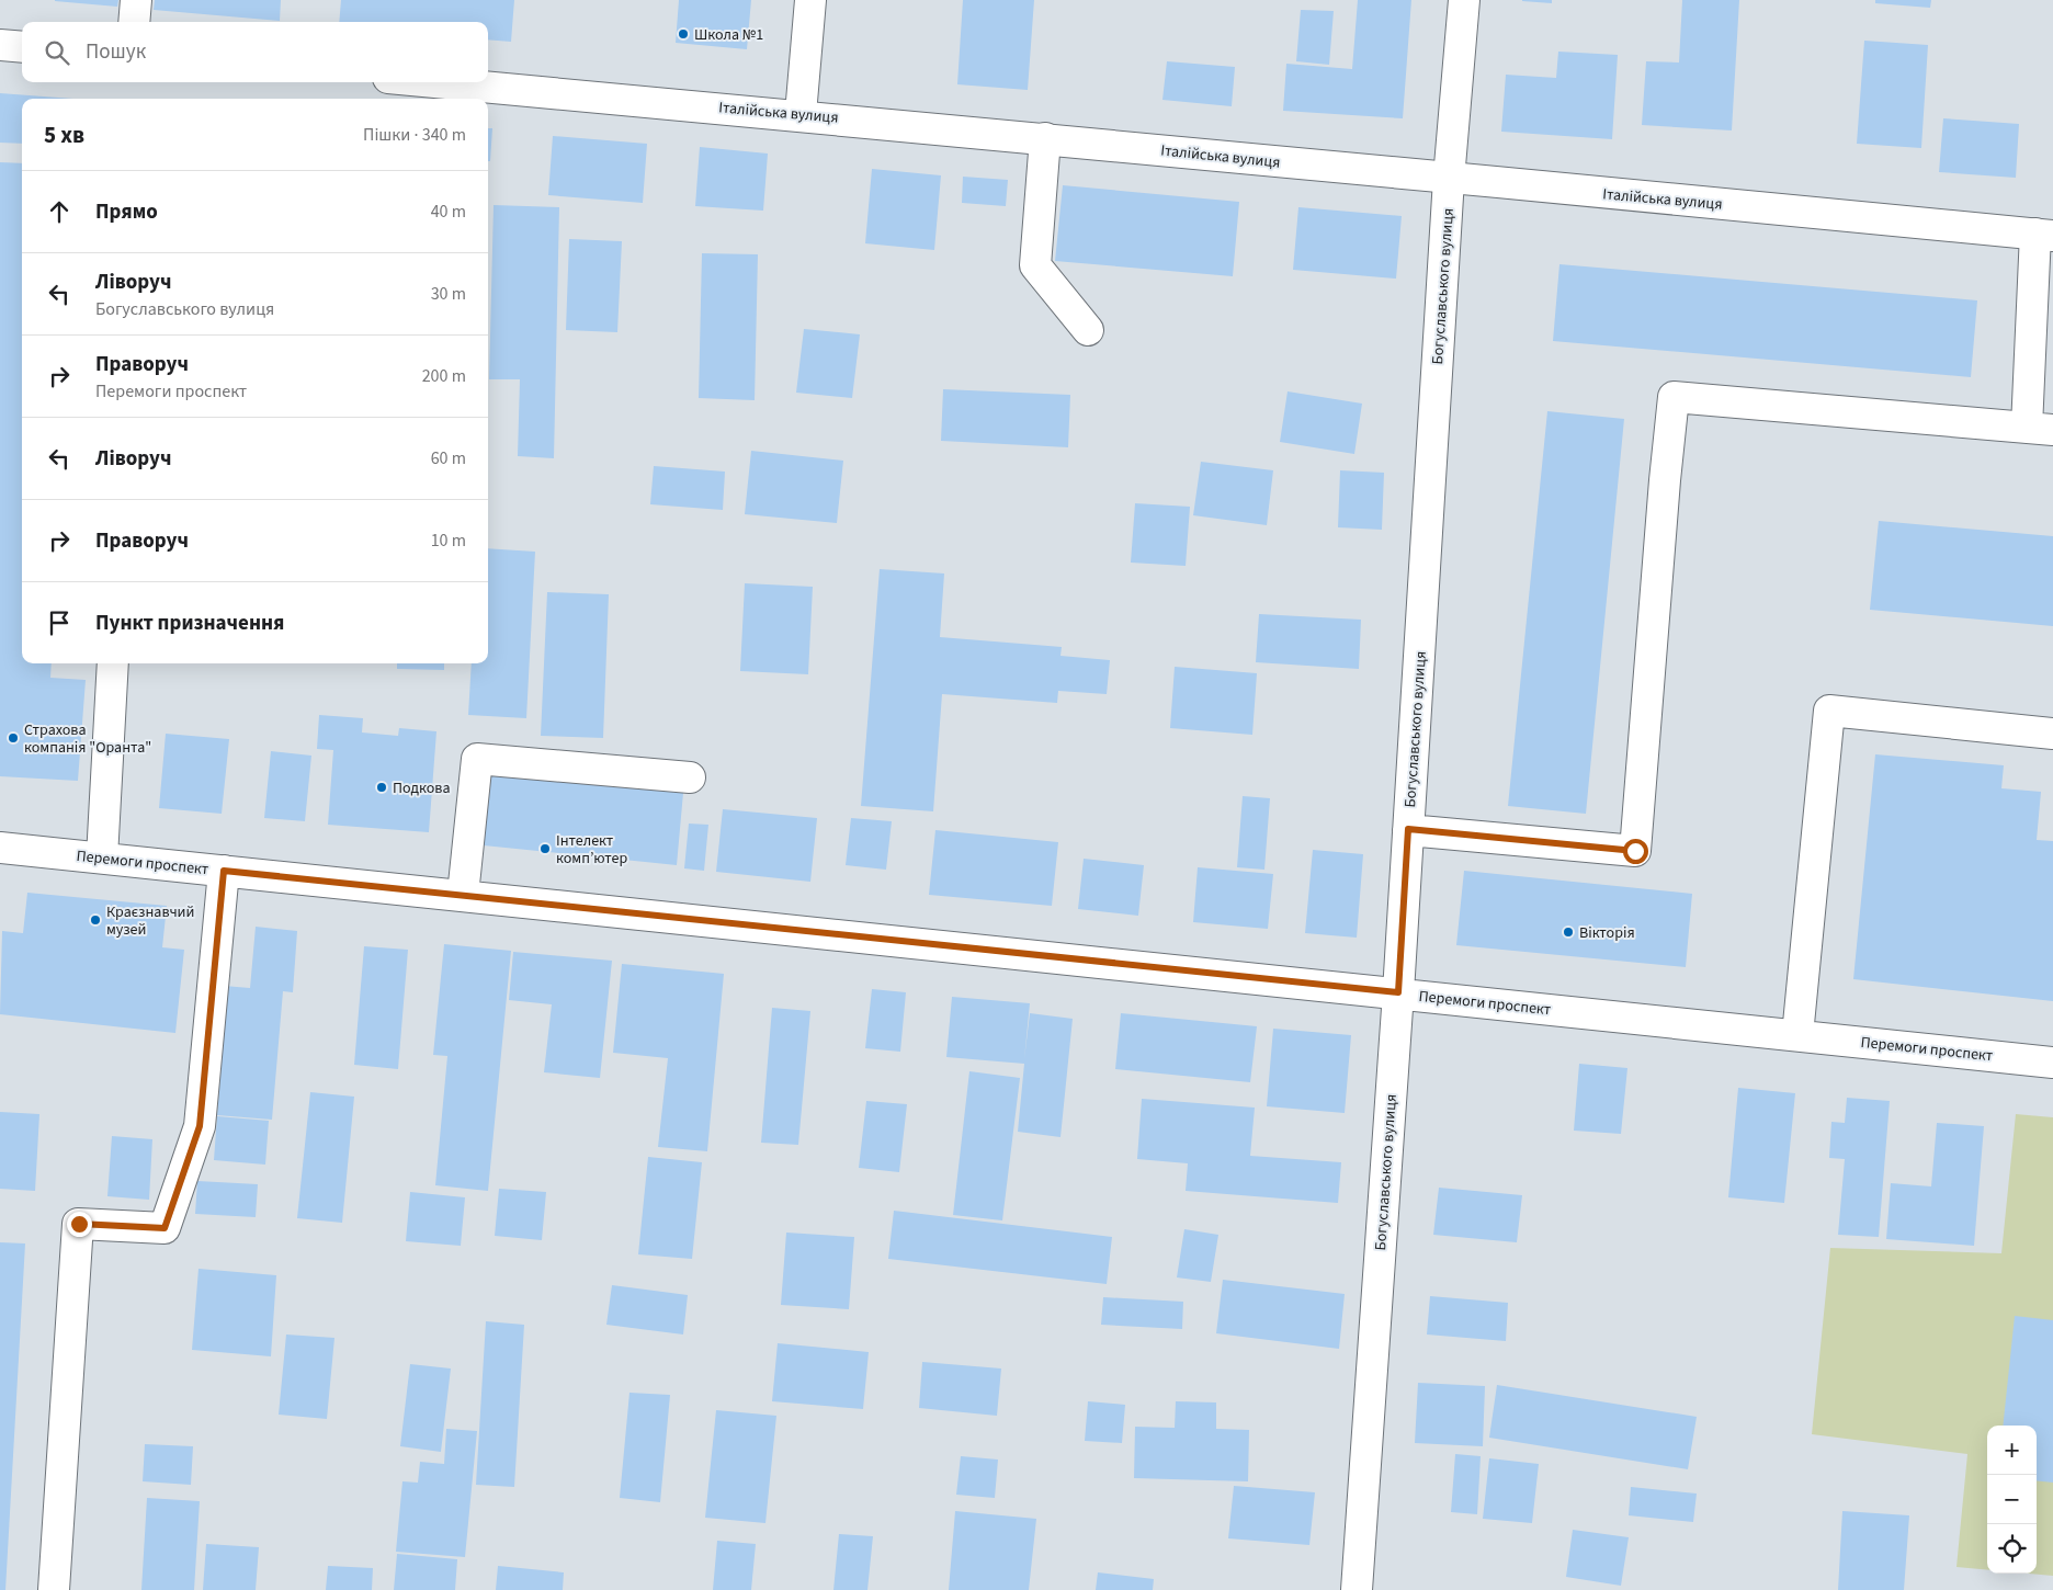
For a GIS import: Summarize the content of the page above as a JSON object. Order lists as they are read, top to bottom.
{
  "streets": {
    "street": ["Італійська вулиця", "Богуславського вулиця", "Перемоги проспект"]
  },
  "crossings": [
    ["Італійська вулиця", "Богуславського вулиця"],
    ["Богуславського вулиця", "Перемоги проспект"]
  ],
  "places": [
    "Школа №1",
    "Страхова компанія \"Оранта\"",
    "Подкова",
    "Інтелект комп’ютер",
    "Краєзнавчий музей",
    "Вікторія"
  ],
  "page": {
    "search": "Пошук",
    "heading": ["5 хв", "Пішки · 340 m"],
    "list": [
      ["Прямо", "40 m"],
      ["Ліворуч", "Богуславського вулиця", "30 m"],
      ["Праворуч", "Перемоги проспект", "200 m"],
      ["Ліворуч", "60 m"],
      ["Праворуч", "10 m"],
      "Пункт призначення"
    ],
    "map_buttons": ["+", "−"]
  }
}
